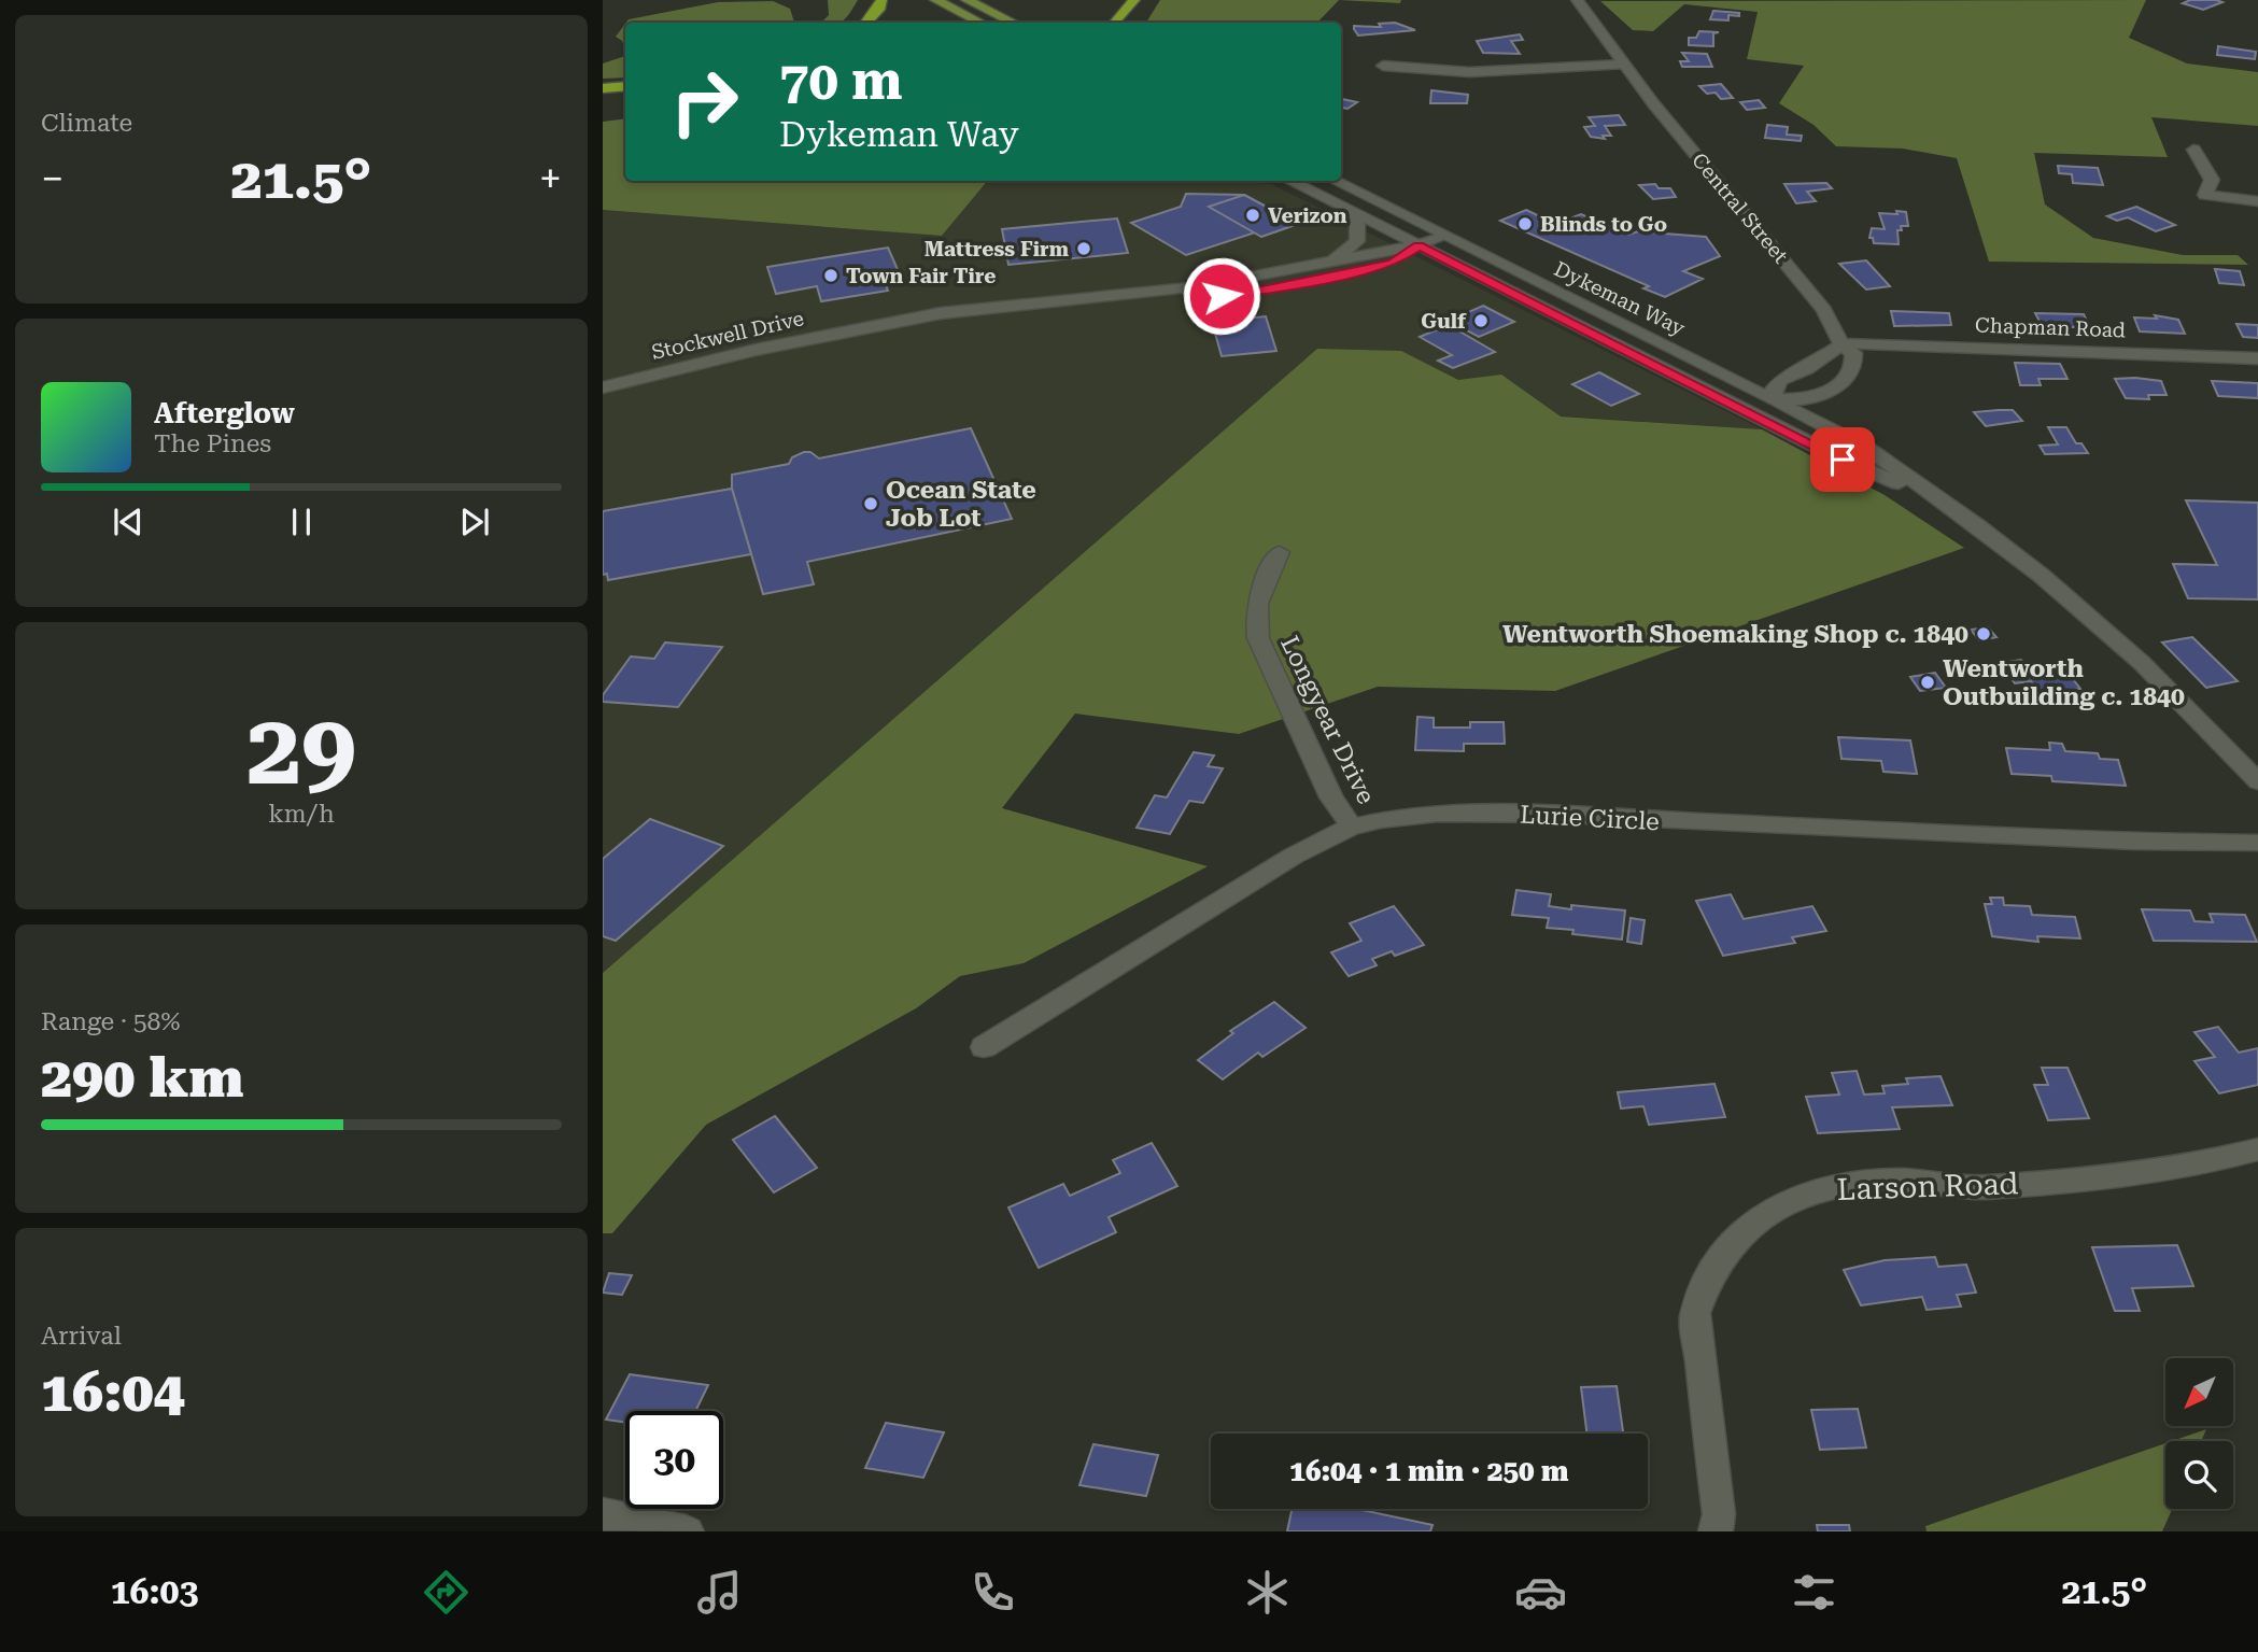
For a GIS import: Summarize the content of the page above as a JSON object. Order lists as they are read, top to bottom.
{
  "streets": {
    "street": [
      "Central Street",
      "Dykeman Way",
      "Chapman Road",
      "Stockwell Drive",
      "Longyear Drive",
      "Lurie Circle",
      "Larson Road"
    ]
  },
  "crossings": [
    ["Central Street", "Dykeman Way"],
    ["Central Street", "Chapman Road"],
    ["Dykeman Way", "Stockwell Drive"],
    ["Longyear Drive", "Lurie Circle"]
  ],
  "places": [
    "Verizon",
    "Blinds to Go",
    "Mattress Firm",
    "Town Fair Tire",
    "Gulf",
    "Ocean State Job Lot",
    "Wentworth Shoemaking Shop c. 1840",
    "Wentworth Outbuilding c. 1840"
  ],
  "north": "bottom left",
  "page": {
    "tile": [
      "Climate",
      ["29", "km/h"],
      ["Range · 58%", "290 km"],
      ["Arrival", "16:04"]
    ],
    "turn": ["70 m", "Dykeman Way"],
    "heat": ["−", "21.5°", "+"],
    "song": ["Afterglow", "The Pines"],
    "limit": "30",
    "trip": "16:04 · 1 min · 250 m",
    "tabs": ["16:03", "21.5°"]
  }
}
